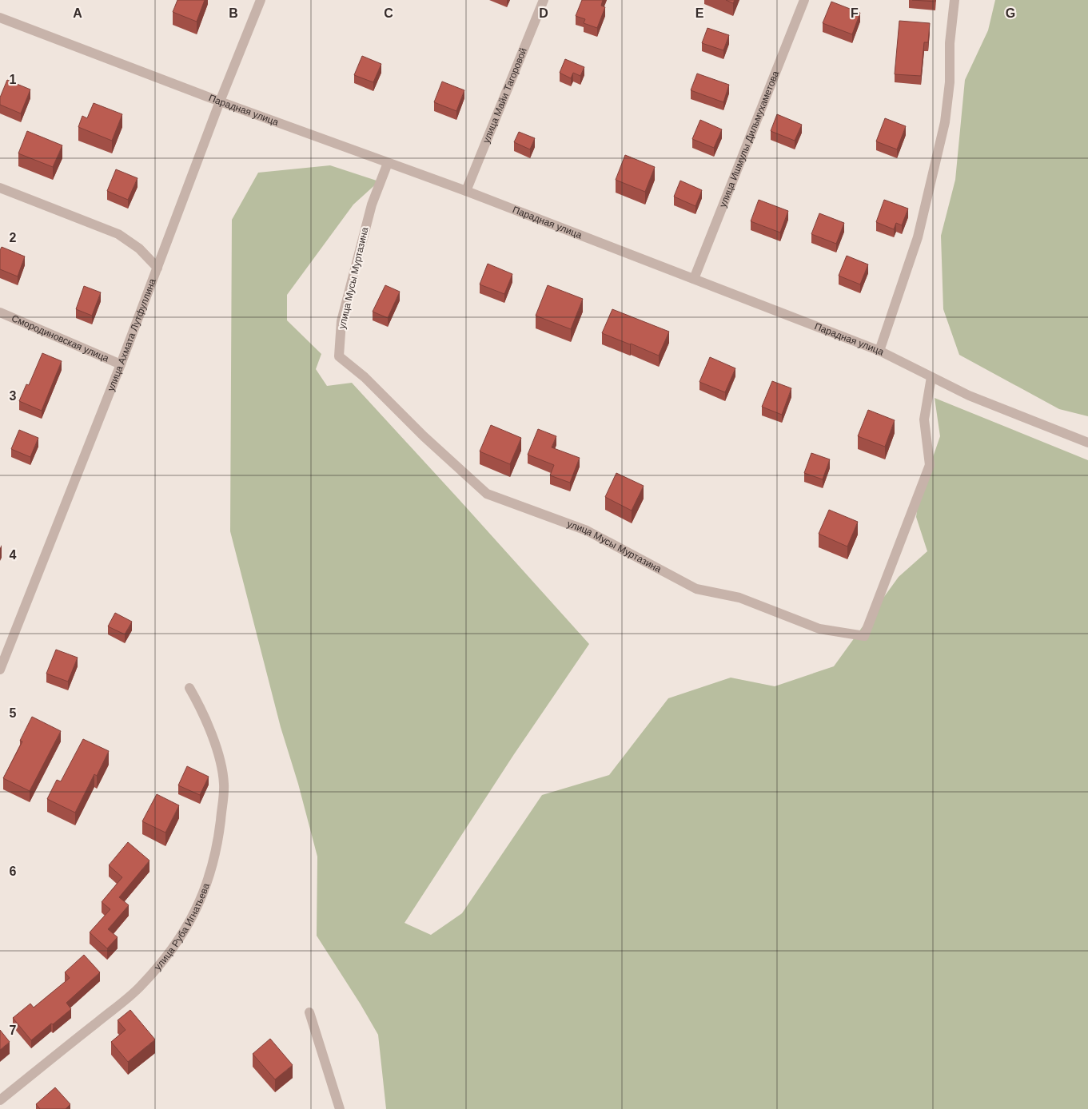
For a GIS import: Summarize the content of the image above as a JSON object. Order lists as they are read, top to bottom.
{
  "streets": {
    "street": [
      "улица Майи Тагоровой",
      "Парадная улица",
      "улица Ишмулы Дильмухаметова",
      "улица Мусы Муртазина",
      "улица Ахмата Лутфуллина",
      "Смородиновская улица",
      "улица Руба Игнатьева"
    ]
  },
  "crossings": [
    ["улица Майи Тагоровой", "Парадная улица"],
    ["Парадная улица", "улица Ишмулы Дильмухаметова"],
    ["Парадная улица", "улица Мусы Муртазина"],
    ["Парадная улица", "улица Ахмата Лутфуллина"],
    ["улица Ахмата Лутфуллина", "Смородиновская улица"]
  ],
  "grid": {
    "columns": [
      "A",
      "B",
      "C",
      "D",
      "E",
      "F",
      "G"
    ],
    "rows": [
      "1",
      "2",
      "3",
      "4",
      "5",
      "6",
      "7"
    ]
  }
}
